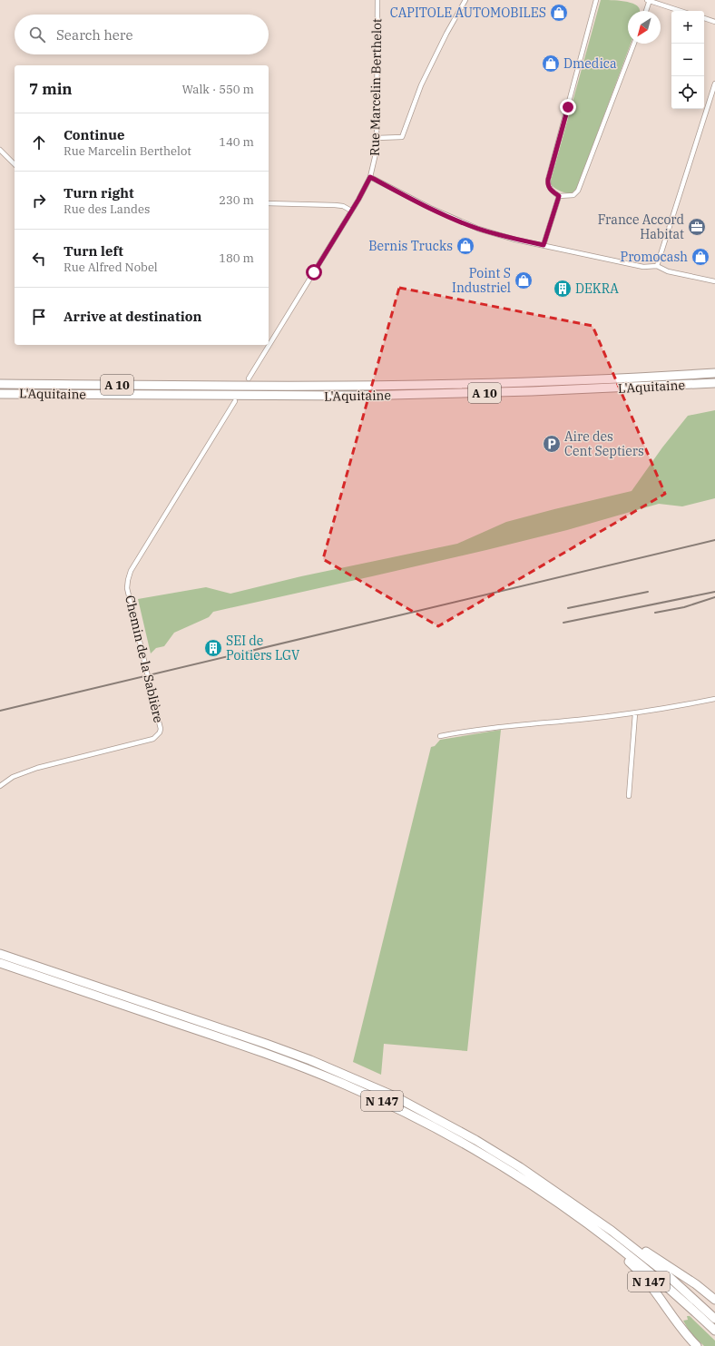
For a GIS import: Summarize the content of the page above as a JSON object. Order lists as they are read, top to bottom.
{
  "streets": {
    "highway": ["A 10", "L'Aquitaine", "N 147"],
    "street": ["Rue Marcelin Berthelot", "Chemin de la Sablière"]
  },
  "places": {
    "shop": [
      "CAPITOLE AUTOMOBILES",
      "Dmedica",
      "Bernis Trucks",
      "Promocash",
      "Point S Industriel"
    ],
    "office": ["France Accord Habitat"],
    "building": ["DEKRA", "SEI de Poitiers LGV"],
    "parking": ["Aire des Cent Septiers"]
  },
  "north": "bottom left",
  "page": {
    "map_buttons": ["+", "−"],
    "search": "Search here",
    "heading": ["7 min", "Walk · 550 m"],
    "list": [
      ["Continue", "Rue Marcelin Berthelot", "140 m"],
      ["Turn right", "Rue des Landes", "230 m"],
      ["Turn left", "Rue Alfred Nobel", "180 m"],
      "Arrive at destination"
    ]
  }
}
